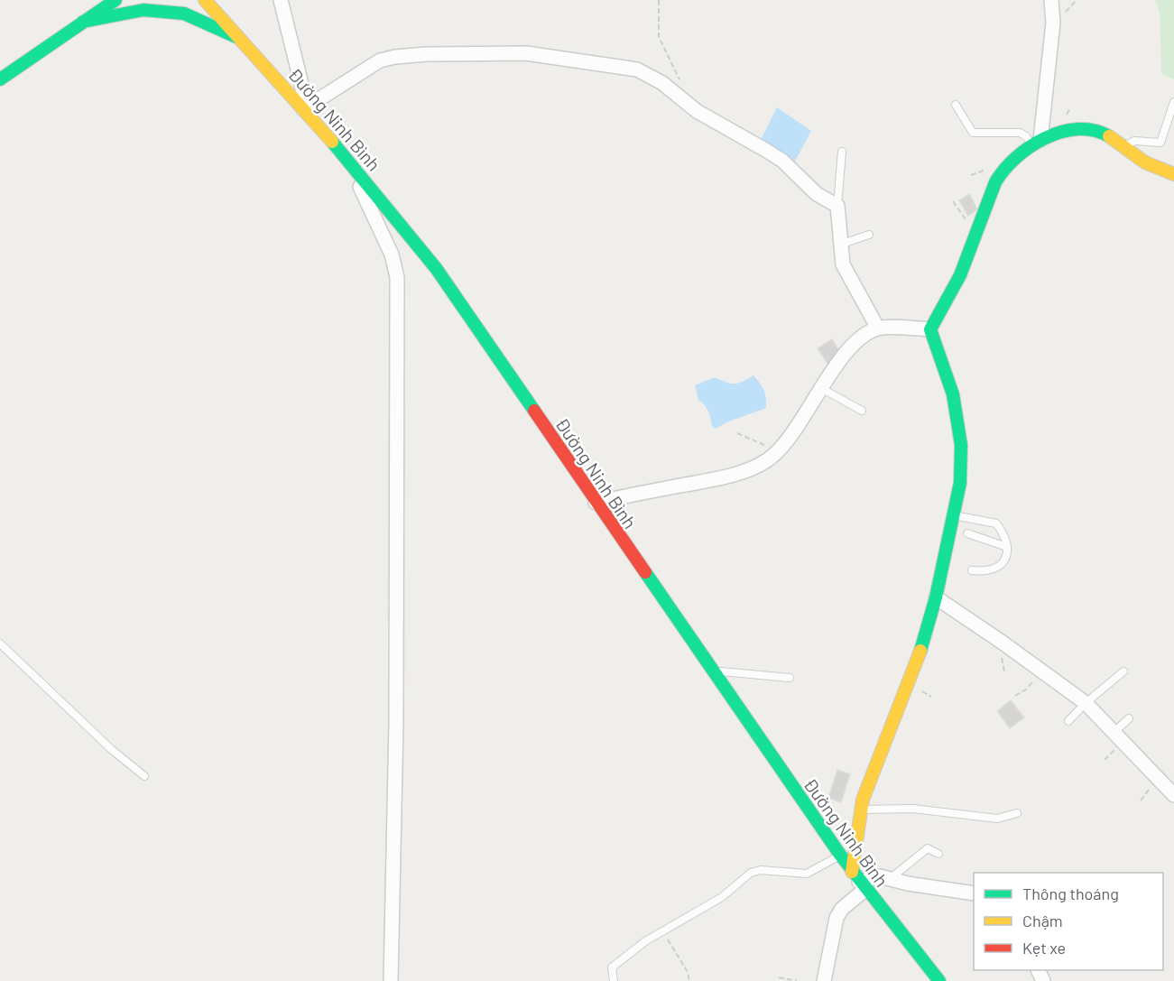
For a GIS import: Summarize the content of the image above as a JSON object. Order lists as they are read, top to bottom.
{
  "streets": {
    "main road": ["Đường Ninh Bình"]
  },
  "legend": ["Thông thoáng", "Chậm", "Kẹt xe"]
}
